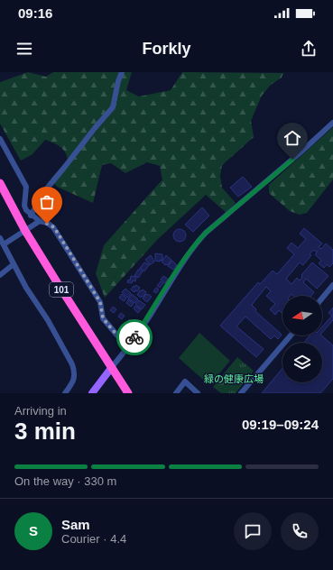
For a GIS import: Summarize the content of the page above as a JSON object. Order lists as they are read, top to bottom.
{
  "streets": {
    "highway": ["101"]
  },
  "parks": ["緑の健康広場"],
  "north": "left",
  "page": {
    "status": "09:16",
    "header": "Forkly",
    "heading": ["3 min", "Arriving in", "09:19–09:24"],
    "panel": ["Sam", "Courier · 4.4"],
    "bar": "On the way · 330 m",
    "round": "S"
  }
}
